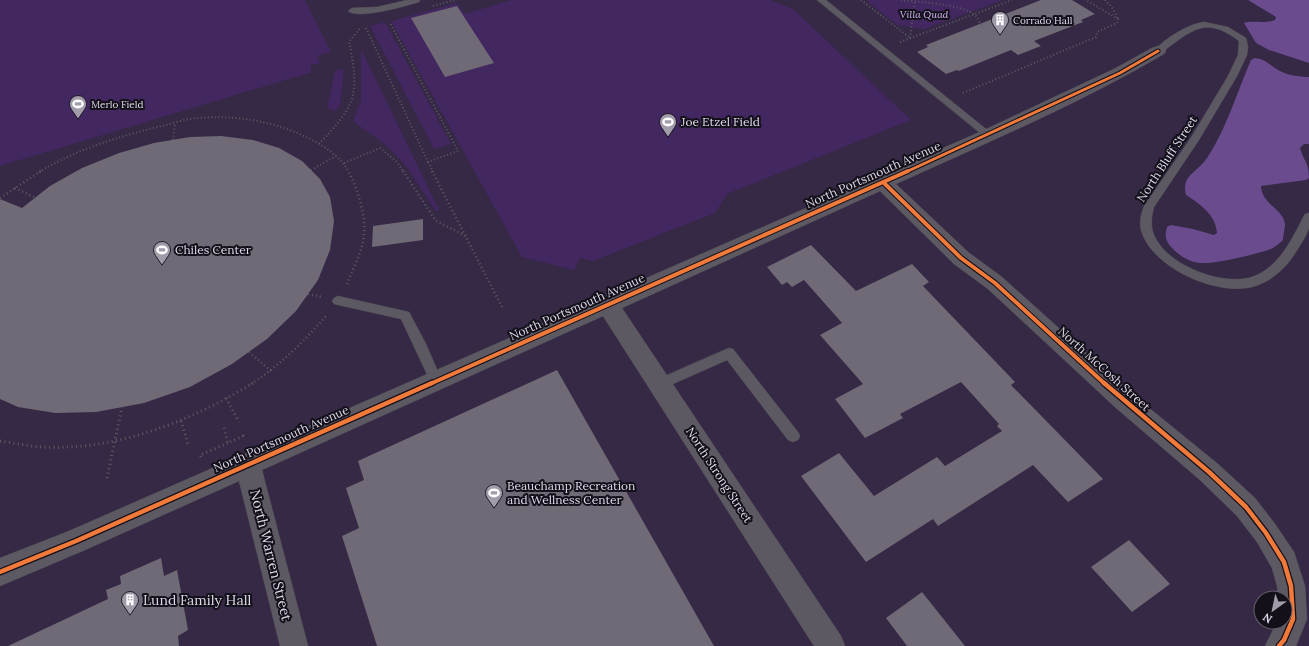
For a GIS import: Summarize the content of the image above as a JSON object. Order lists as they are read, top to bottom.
{
  "streets": {
    "street": [
      "North Portsmouth Avenue",
      "North McCosh Street",
      "North Strong Street",
      "North Warren Street"
    ],
    "lane": ["North Bluff Street"]
  },
  "crossings": [
    ["North Bluff Street", "North Portsmouth Avenue"],
    ["North Portsmouth Avenue", "North McCosh Street"],
    ["North Portsmouth Avenue", "North Strong Street"],
    ["North Portsmouth Avenue", "North Warren Street"]
  ],
  "parks": ["Villa Quad"],
  "places": {
    "building": ["Corrado Hall", "Lund Family Hall"],
    "sports": [
      "Merlo Field",
      "Joe Etzel Field",
      "Chiles Center",
      "Beauchamp Recreation and Wellness Center"
    ]
  },
  "north": "bottom left"
}
